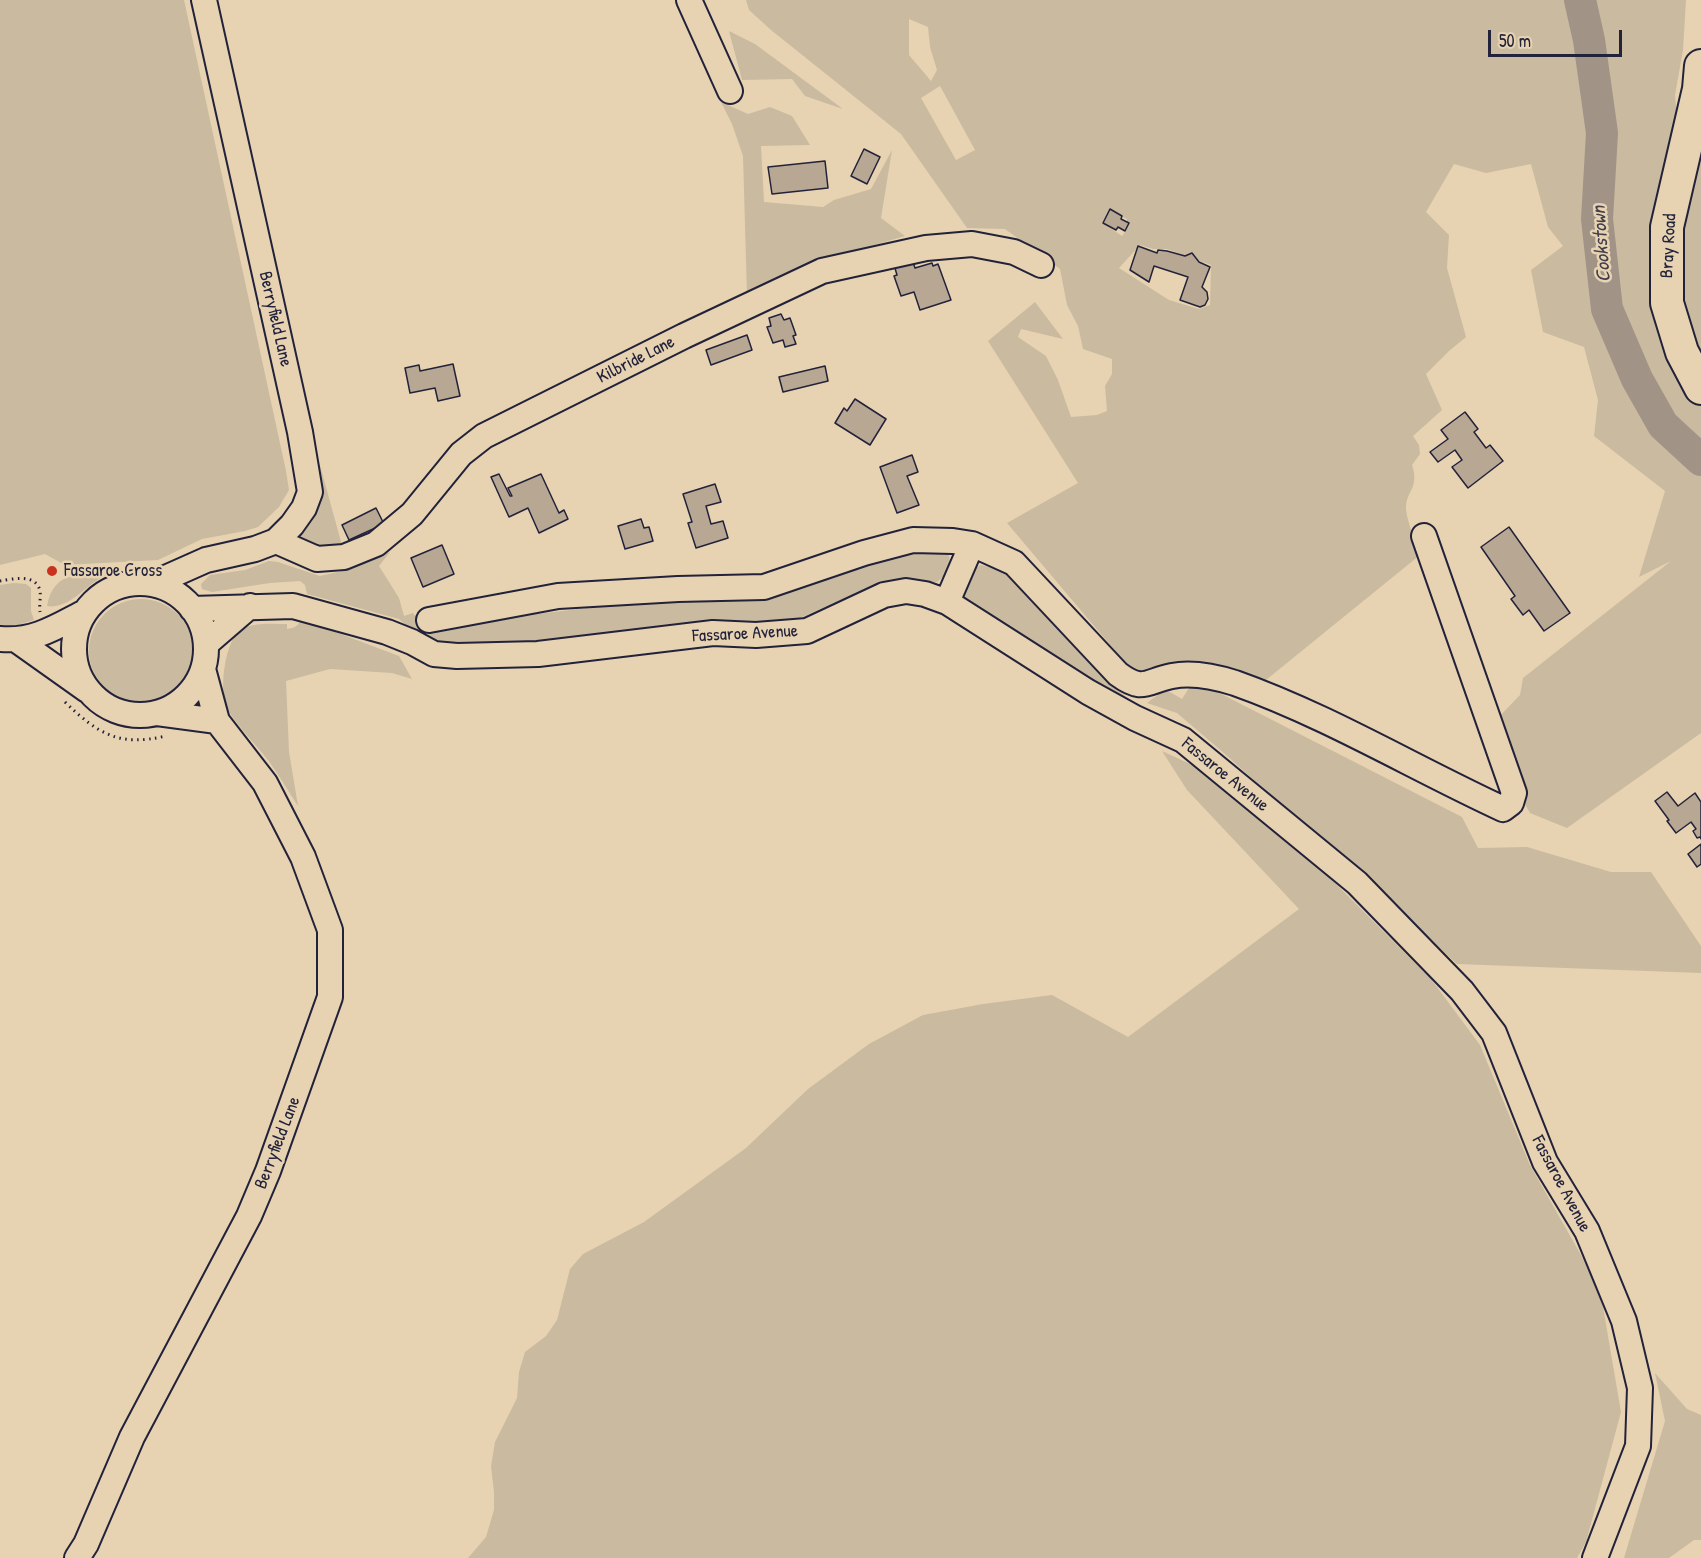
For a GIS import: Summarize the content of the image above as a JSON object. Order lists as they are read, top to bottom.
{
  "streets": {
    "main road": ["Bray Road"],
    "street": ["Berryfield Lane", "Kilbride Lane", "Fassaroe Avenue"]
  },
  "crossings": [
    ["Berryfield Lane", "Kilbride Lane"],
    ["Berryfield Lane", "Fassaroe Avenue"]
  ],
  "water": ["Cookstown"],
  "places": ["Fassaroe Cross"],
  "scale_bar": "50 m"
}
